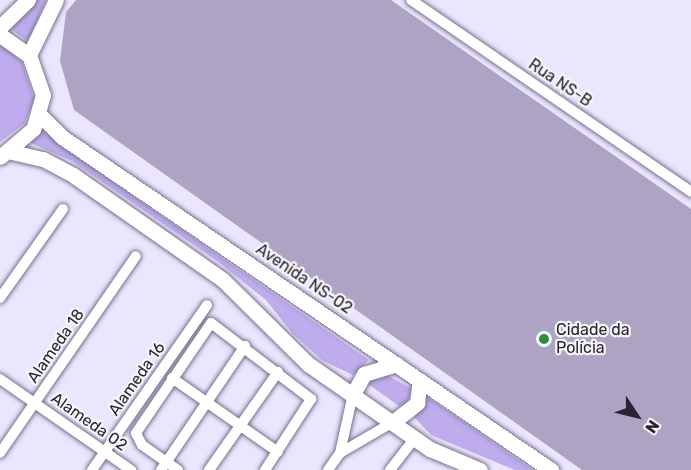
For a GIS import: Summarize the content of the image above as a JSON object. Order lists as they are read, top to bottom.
{
  "streets": {
    "street": [
      "Rua NS-B",
      "Avenida NS-02",
      "Alameda 18",
      "Alameda 16",
      "Alameda 02"
    ]
  },
  "crossings": [
    ["Alameda 18", "Alameda 02"],
    ["Alameda 16", "Alameda 02"]
  ],
  "places": ["Cidade da Polícia"],
  "north": "bottom right"
}
